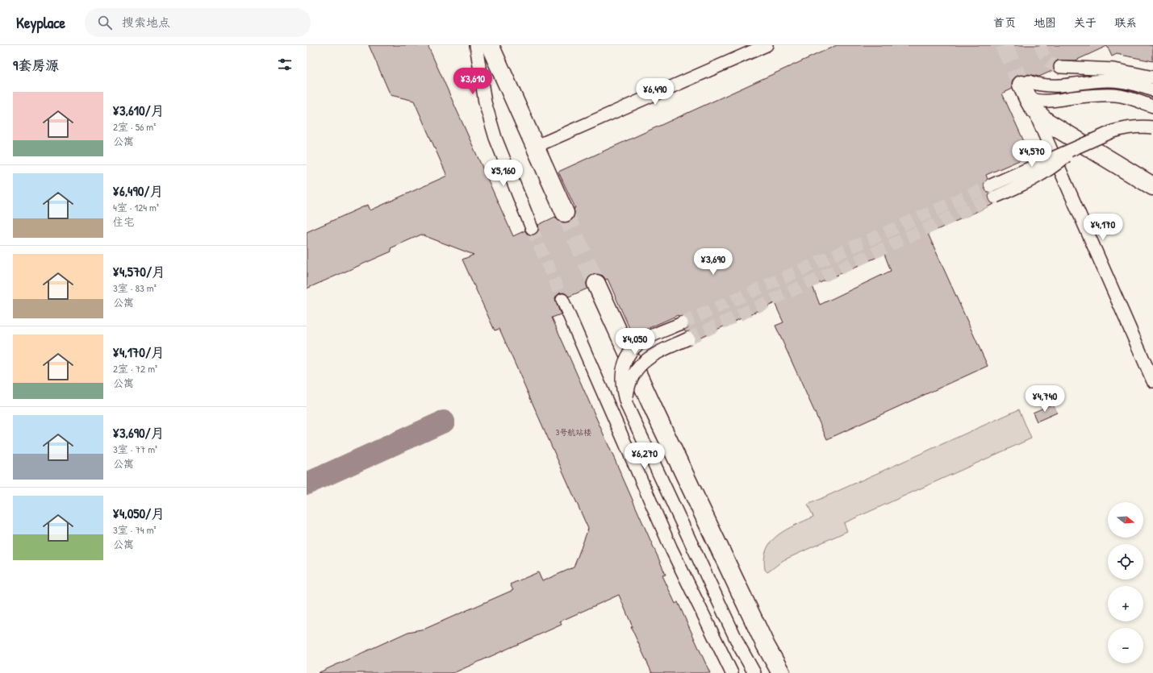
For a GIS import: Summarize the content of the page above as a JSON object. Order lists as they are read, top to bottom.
{
  "house_numbers": ["3号航站楼"],
  "north": "right",
  "page": {
    "header": "Keyplace",
    "search": "搜索地点",
    "nav": [
      "首页",
      "地图",
      "关于",
      "联系"
    ],
    "heading": "9套房源",
    "price": [
      "¥3,610",
      "¥6,490",
      "¥4,570",
      "¥5,160",
      "¥4,170",
      "¥3,690",
      "¥4,050",
      "¥4,740",
      "¥6,270"
    ],
    "list": [
      {
        "name": "¥3,610/月",
        "note": "2室 · 56 m² · 公寓"
      },
      {
        "name": "¥6,490/月",
        "note": "4室 · 124 m² · 住宅"
      },
      {
        "name": "¥4,570/月",
        "note": "3室 · 83 m² · 公寓"
      },
      {
        "name": "¥4,170/月",
        "note": "2室 · 72 m² · 公寓"
      },
      {
        "name": "¥3,690/月",
        "note": "3室 · 77 m² · 公寓"
      },
      {
        "name": "¥4,050/月",
        "note": "3室 · 74 m² · 公寓"
      }
    ],
    "map_buttons": ["+", "−"]
  }
}
